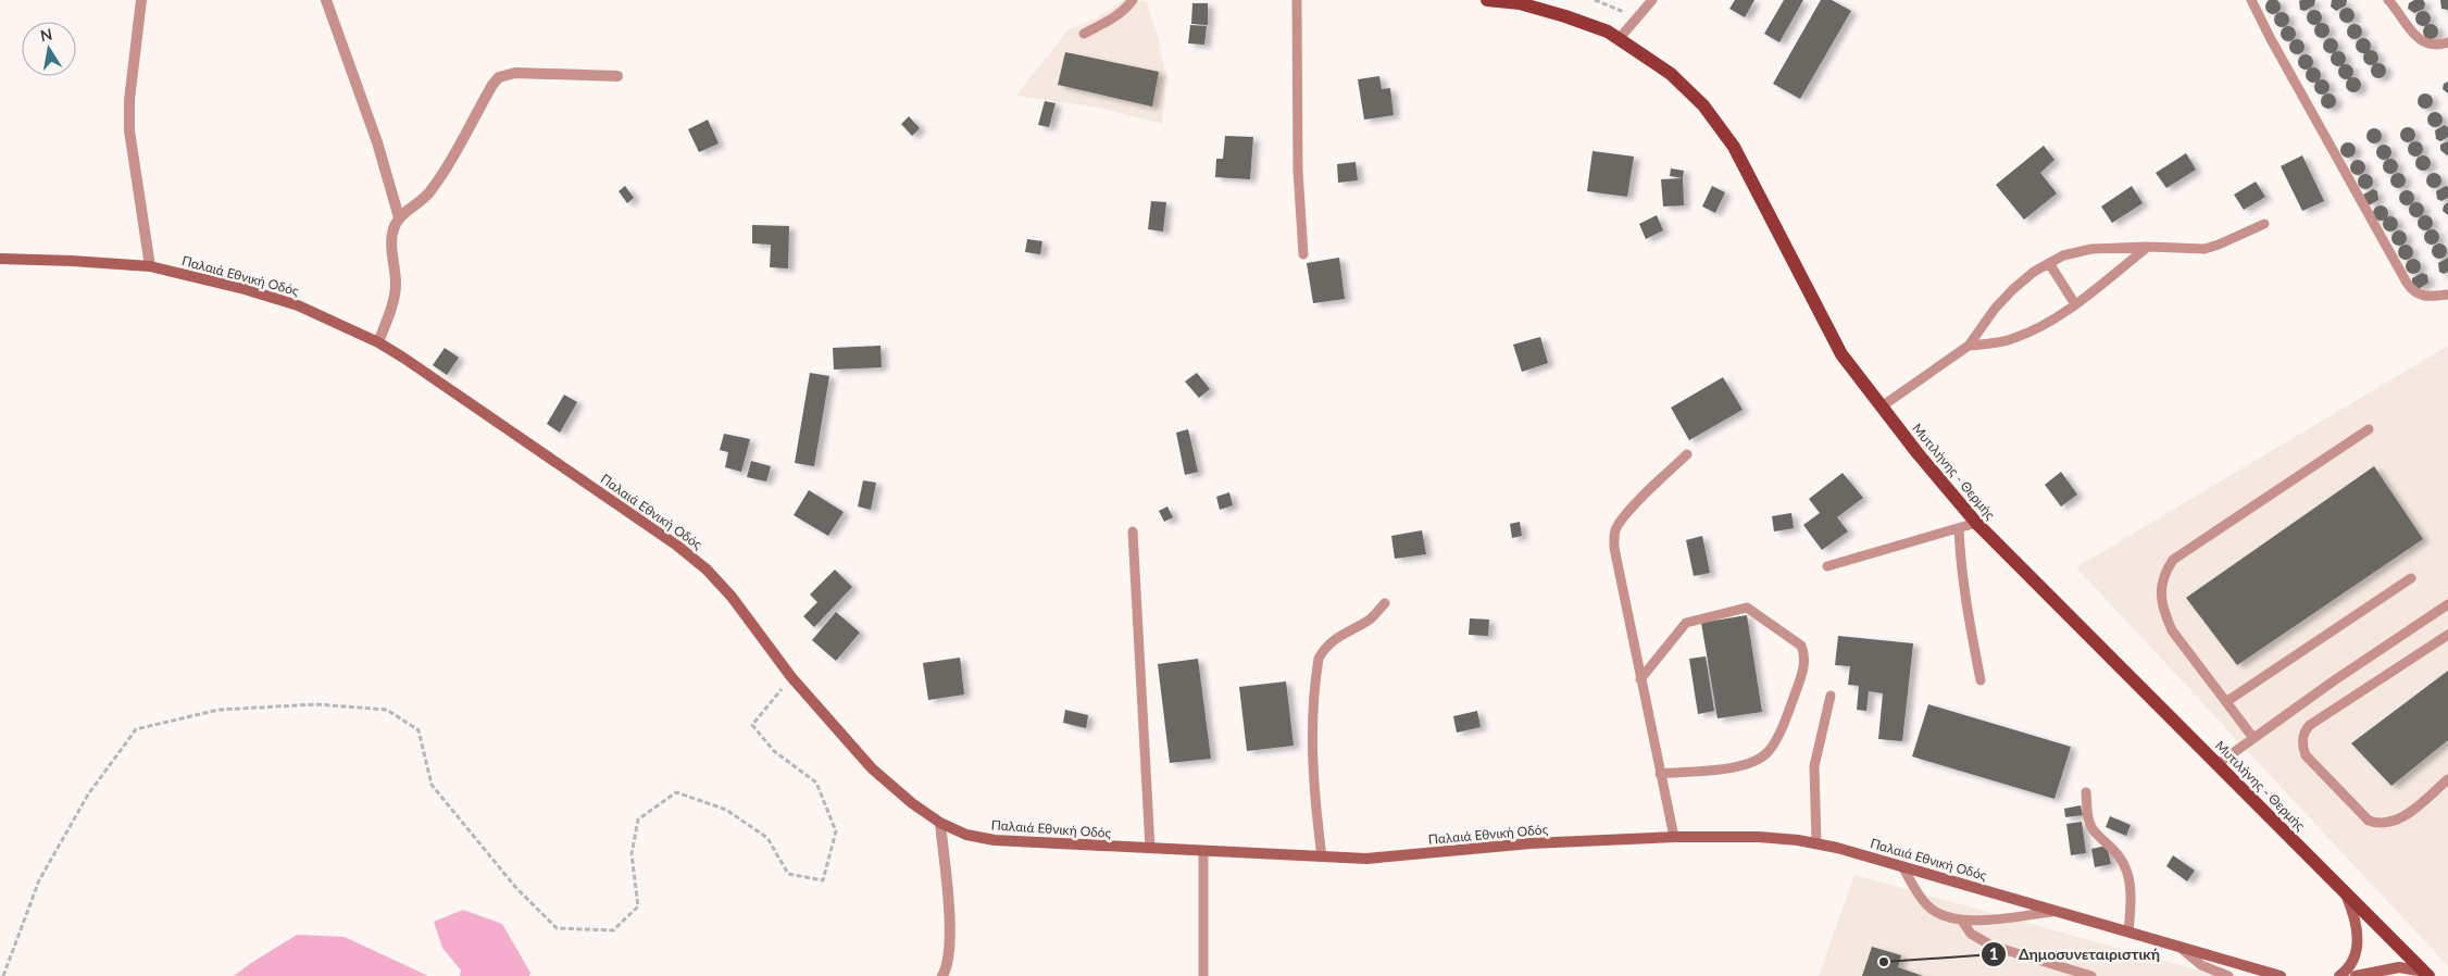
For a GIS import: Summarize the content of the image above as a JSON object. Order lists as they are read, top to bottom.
{
  "streets": {
    "main road": ["Παλαιά Εθνική Οδός", "Μυτιλήνης - Θερμής"]
  },
  "places": ["Δημοσυνεταιριστική"],
  "north": "top"
}
